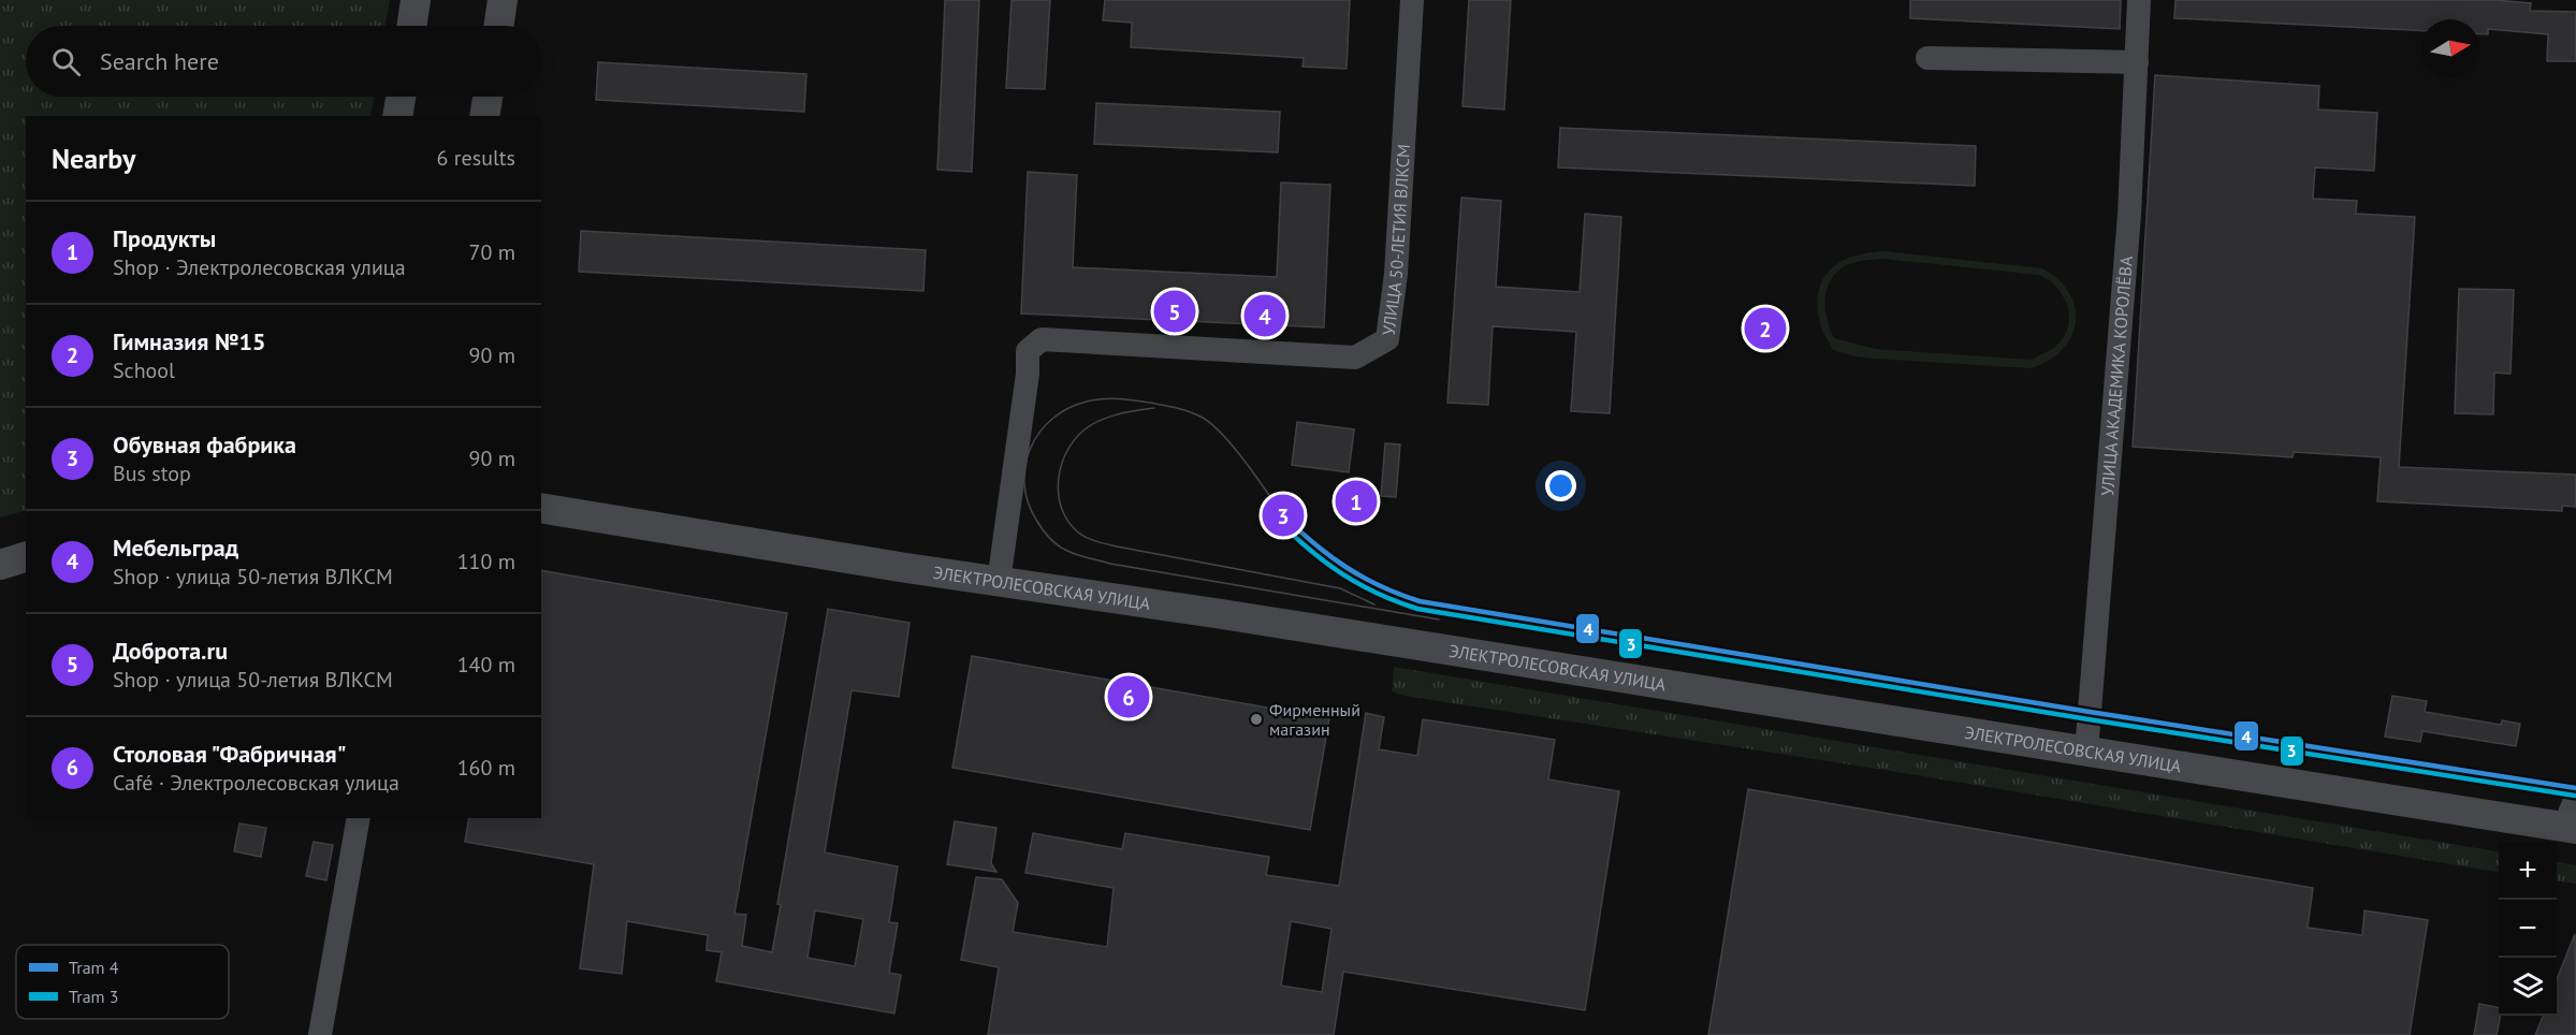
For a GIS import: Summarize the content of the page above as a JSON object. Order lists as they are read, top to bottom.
{
  "streets": {
    "main road": ["ЭЛЕКТРОЛЕСОВСКАЯ УЛИЦА"],
    "street": ["УЛИЦА 50-ЛЕТИЯ ВЛКСМ", "УЛИЦА АКАДЕМИКА КОРОЛЁВА"]
  },
  "crossings": [
    ["УЛИЦА 50-ЛЕТИЯ ВЛКСМ", "ЭЛЕКТРОЛЕСОВСКАЯ УЛИЦА"],
    ["УЛИЦА АКАДЕМИКА КОРОЛЁВА", "ЭЛЕКТРОЛЕСОВСКАЯ УЛИЦА"]
  ],
  "places": ["Фирменный магазин"],
  "lines": ["tram line 4", "tram line 3"],
  "legend": ["Tram 4", "Tram 3"],
  "north": "right",
  "page": {
    "search": "Search here",
    "heading": ["Nearby", "6 results"],
    "list": [
      {
        "mark": "1",
        "name": "Продукты",
        "note": "Shop · Электролесовская улица",
        "value": "70 m"
      },
      {
        "mark": "2",
        "name": "Гимназия №15",
        "note": "School",
        "value": "90 m"
      },
      {
        "mark": "3",
        "name": "Обувная фабрика",
        "note": "Bus stop",
        "value": "90 m"
      },
      {
        "mark": "4",
        "name": "Мебельград",
        "note": "Shop · улица 50-летия ВЛКСМ",
        "value": "110 m"
      },
      {
        "mark": "5",
        "name": "Доброта.ru",
        "note": "Shop · улица 50-летия ВЛКСМ",
        "value": "140 m"
      },
      {
        "mark": "6",
        "name": "Столовая \"Фабричная\"",
        "note": "Café · Электролесовская улица",
        "value": "160 m"
      }
    ],
    "pins": [
      "5",
      "4",
      "2",
      "1",
      "3",
      "6"
    ],
    "map_buttons": ["+", "−"]
  }
}
